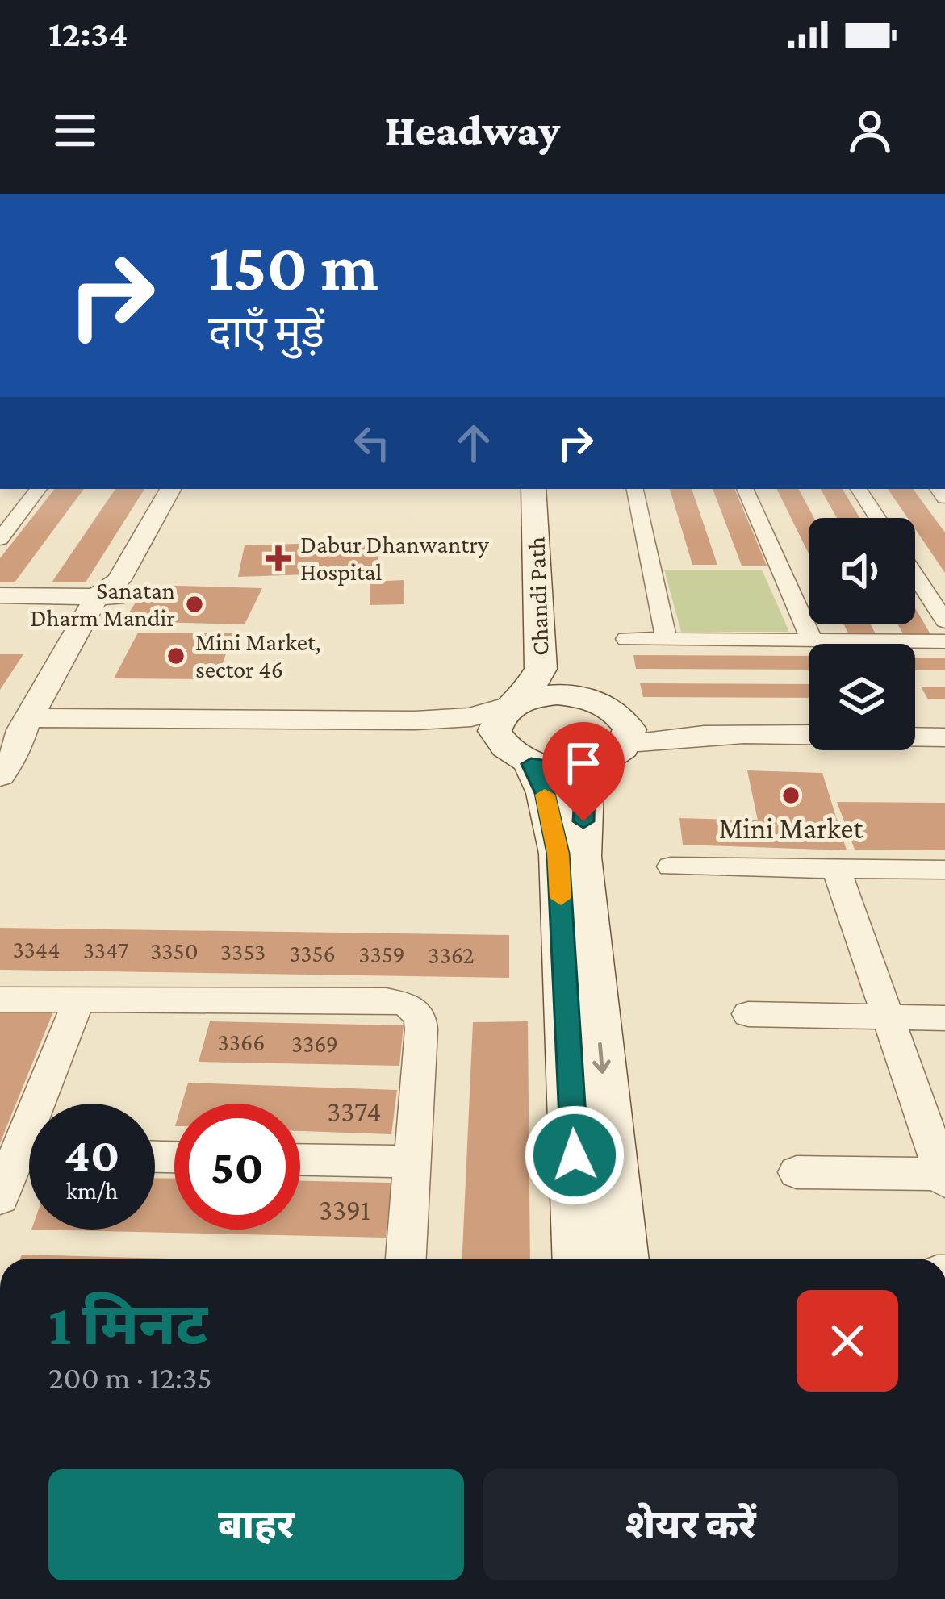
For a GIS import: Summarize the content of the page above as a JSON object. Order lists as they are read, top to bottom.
{
  "streets": {
    "main road": ["Chandi Path"]
  },
  "places": {
    "health": ["Dabur Dhanwantry Hospital"],
    "other": ["Sanatan Dharm Mandir", "Mini Market, sector 46", "Mini Market"]
  },
  "house_numbers": [
    "3344",
    "3347",
    "3350",
    "3353",
    "3356",
    "3359",
    "3362",
    "3366",
    "3369",
    "3374",
    "3391"
  ],
  "page": {
    "status": "12:34",
    "header": "Headway",
    "turn": ["150 m", "दाएँ मुड़ें"],
    "speed": "40 km/h",
    "limit": "50",
    "heading": ["1 मिनट", "200 m · 12:35"],
    "buttons": ["बाहर", "शेयर करें"]
  }
}
